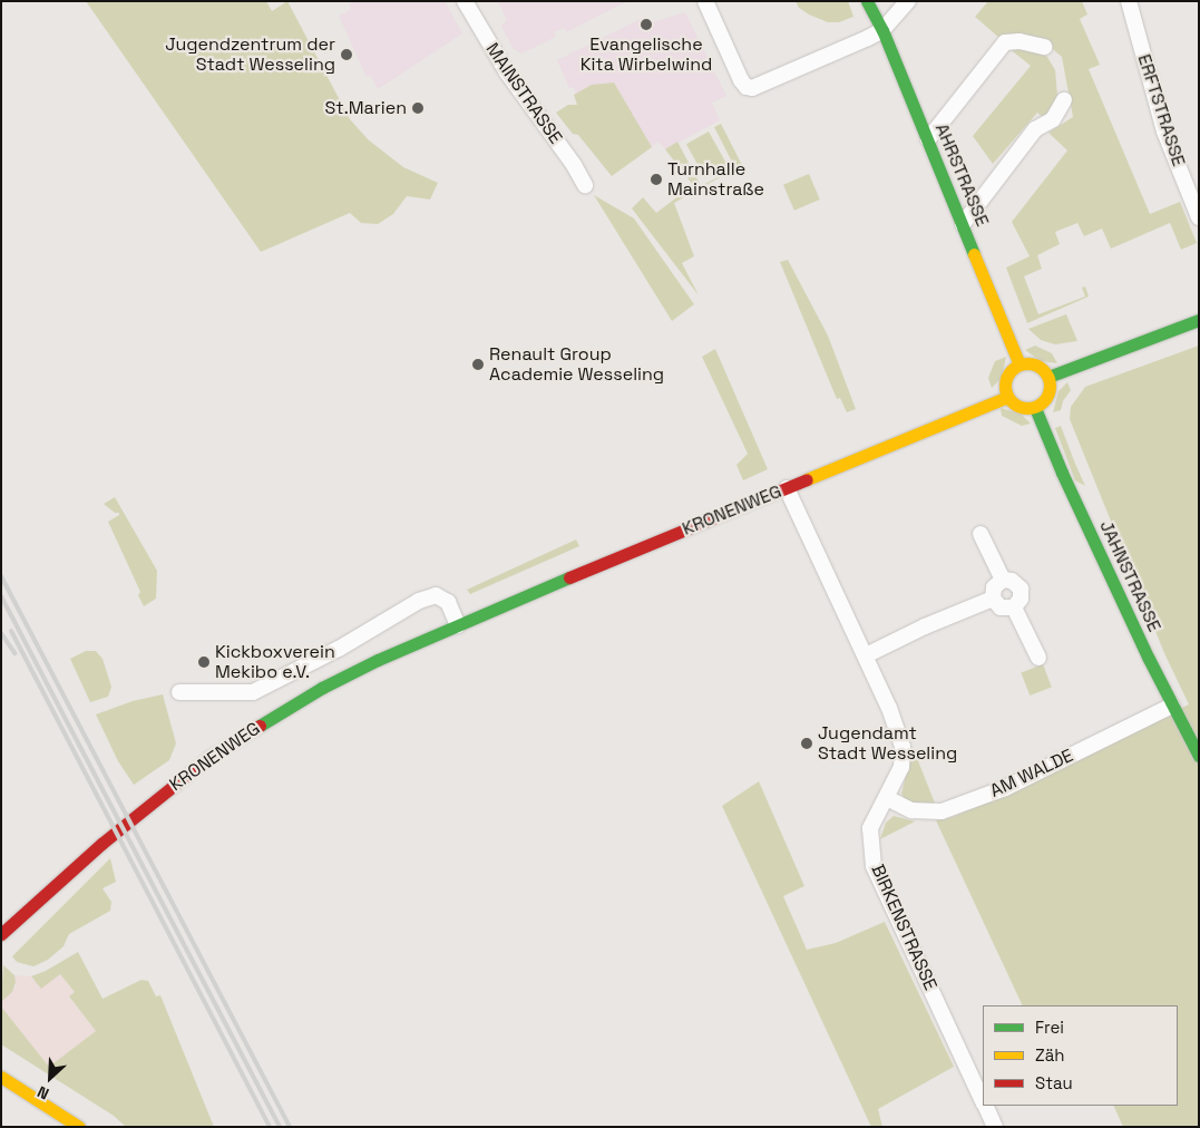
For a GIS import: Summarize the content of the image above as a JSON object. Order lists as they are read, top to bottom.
{
  "streets": {
    "street": [
      "MAINSTRASSE",
      "ERFTSTRASSE",
      "AHRSTRASSE",
      "KRONENWEG",
      "JAHNSTRASSE",
      "AM WALDE",
      "BIRKENSTRASSE"
    ]
  },
  "crossings": [
    ["AHRSTRASSE", "KRONENWEG"],
    ["AHRSTRASSE", "JAHNSTRASSE"],
    ["KRONENWEG", "JAHNSTRASSE"],
    ["KRONENWEG", "BIRKENSTRASSE"],
    ["JAHNSTRASSE", "AM WALDE"],
    ["AM WALDE", "BIRKENSTRASSE"]
  ],
  "places": [
    "Evangelische Kita Wirbelwind",
    "Jugendzentrum der Stadt Wesseling",
    "St.Marien",
    "Turnhalle Mainstraße",
    "Renault Group Academie Wesseling",
    "Kickboxverein Mekibo e.V.",
    "Jugendamt Stadt Wesseling"
  ],
  "legend": ["Frei", "Zäh", "Stau"],
  "north": "bottom left"
}
